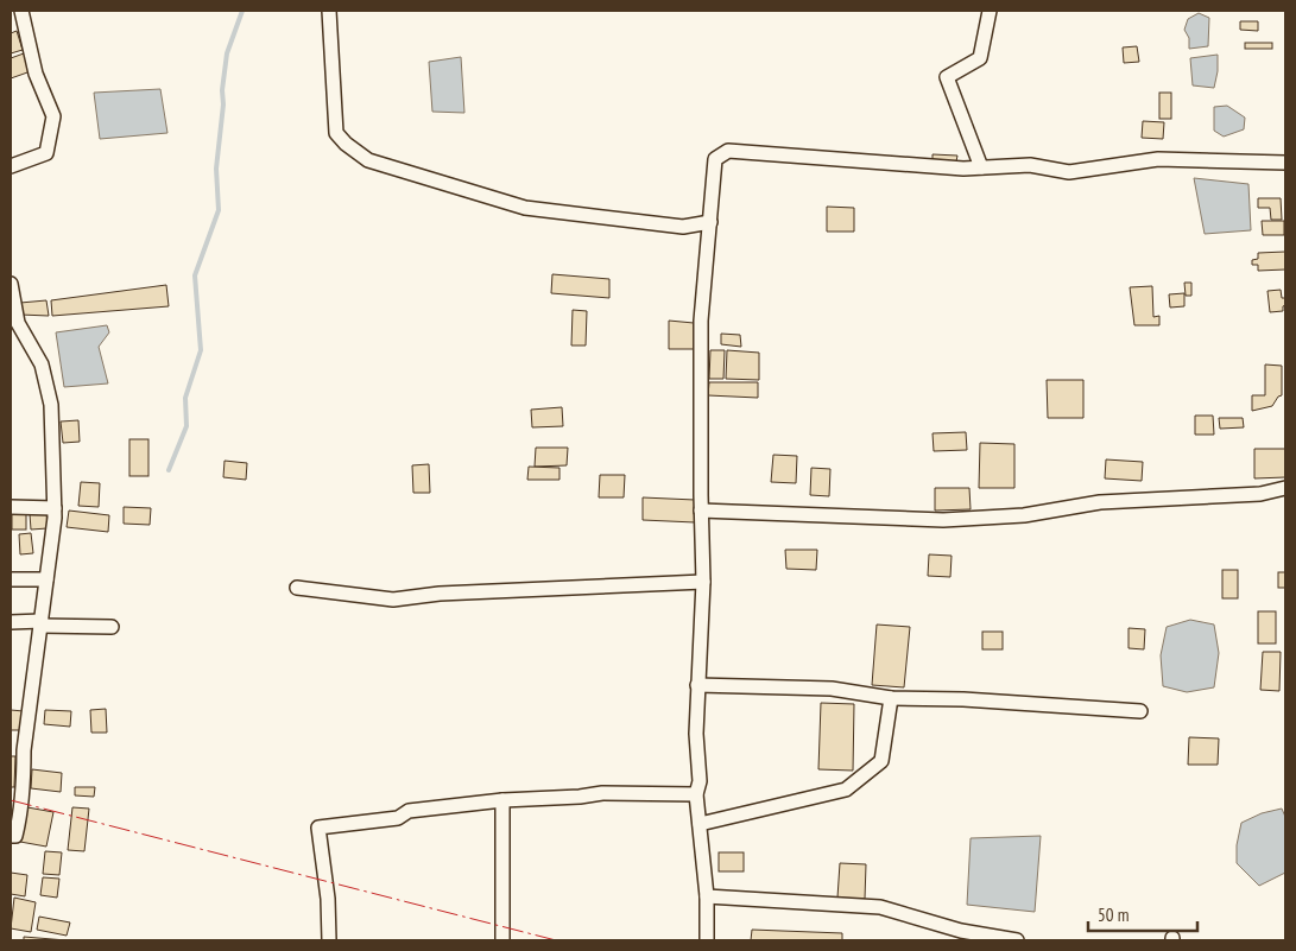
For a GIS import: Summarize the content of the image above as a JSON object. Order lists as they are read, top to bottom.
{
  "scale_bar": "50 m"
}
